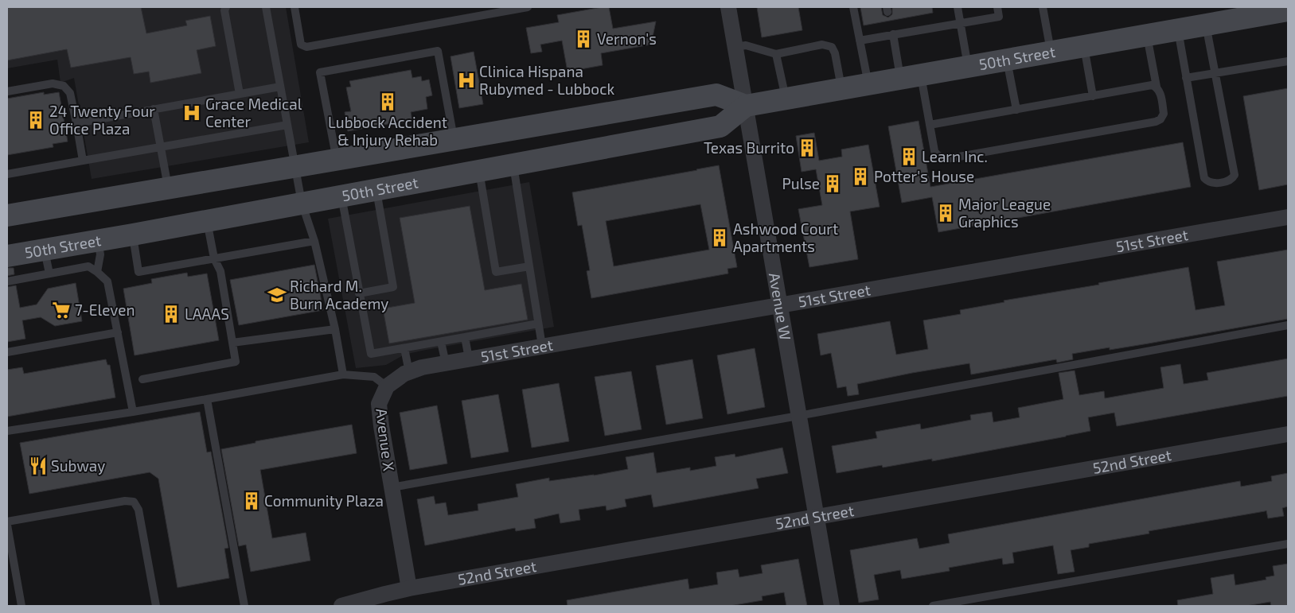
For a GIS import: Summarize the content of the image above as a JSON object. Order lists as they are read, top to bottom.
{
  "streets": {
    "main road": ["50th Street"],
    "street": [
      "51st Street",
      "Avenue W",
      "Avenue X",
      "52nd Street"
    ]
  },
  "crossings": [
    ["50th Street", "Avenue W"],
    ["51st Street", "Avenue W"],
    ["51st Street", "Avenue X"],
    ["Avenue W", "52nd Street"],
    ["Avenue X", "52nd Street"]
  ],
  "places": {
    "building": [
      "Vernon's",
      "Lubbock Accident & Injury Rehab",
      "24 Twenty Four Office Plaza",
      "Texas Burrito",
      "Learn Inc.",
      "Potter's House",
      "Pulse",
      "Major League Graphics",
      "Ashwood Court Apartments",
      "LAAAS",
      "Community Plaza"
    ],
    "hospital": ["Clinica Hispana Rubymed - Lubbock", "Grace Medical Center"],
    "school or university": ["Richard M. Burn Academy"],
    "supermarket": ["7-Eleven"],
    "restaurant": ["Subway"]
  }
}
